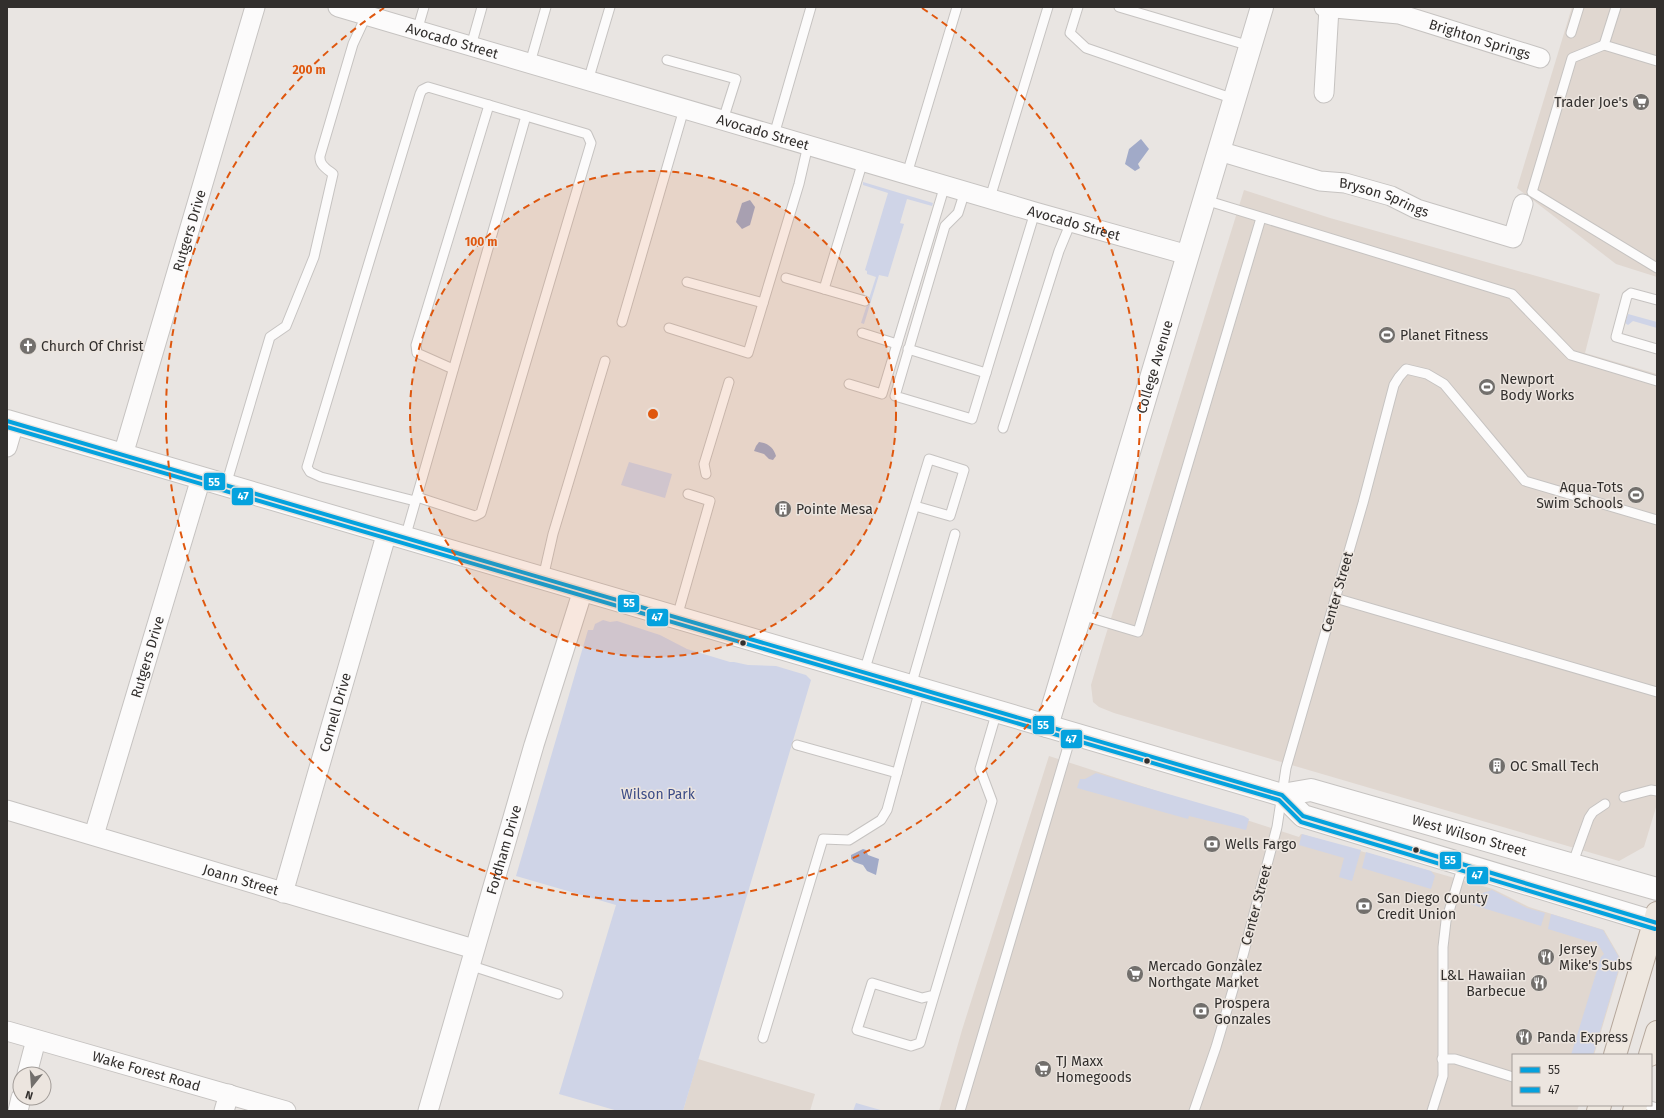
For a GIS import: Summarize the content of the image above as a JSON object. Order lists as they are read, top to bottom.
{
  "streets": {
    "street": [
      "Brighton Springs",
      "Avocado Street",
      "Bryson Springs",
      "Rutgers Drive",
      "College Avenue",
      "Cornell Drive",
      "West Wilson Street",
      "Fordham Drive",
      "Joann Street",
      "Wake Forest Road"
    ],
    "lane": ["Center Street"]
  },
  "crossings": [
    ["Avocado Street", "College Avenue"],
    ["Bryson Springs", "College Avenue"],
    ["Rutgers Drive", "West Wilson Street"],
    ["Rutgers Drive", "Joann Street"],
    ["College Avenue", "West Wilson Street"],
    ["Center Street", "West Wilson Street"],
    ["Cornell Drive", "West Wilson Street"],
    ["Cornell Drive", "Joann Street"],
    ["West Wilson Street", "Fordham Drive"],
    ["Fordham Drive", "Joann Street"]
  ],
  "parks": ["Wilson Park"],
  "places": {
    "supermarket": ["Trader Joe's", "Mercado Gonzàlez Northgate Market", "TJ Maxx Homegoods"],
    "sports": ["Planet Fitness", "Newport Body Works", "Aqua-Tots Swim Schools"],
    "church": ["Church Of Christ"],
    "building": ["Pointe Mesa", "OC Small Tech"],
    "bank": ["Wells Fargo", "San Diego County Credit Union", "Prospera Gonzales"],
    "restaurant": ["Jersey Mike's Subs", "L&L Hawaiian Barbecue", "Panda Express"]
  },
  "lines": ["transit line 55", "transit line 47"],
  "legend": ["55", "47"],
  "north": "bottom",
  "rings": ["200 m", "100 m"]
}
